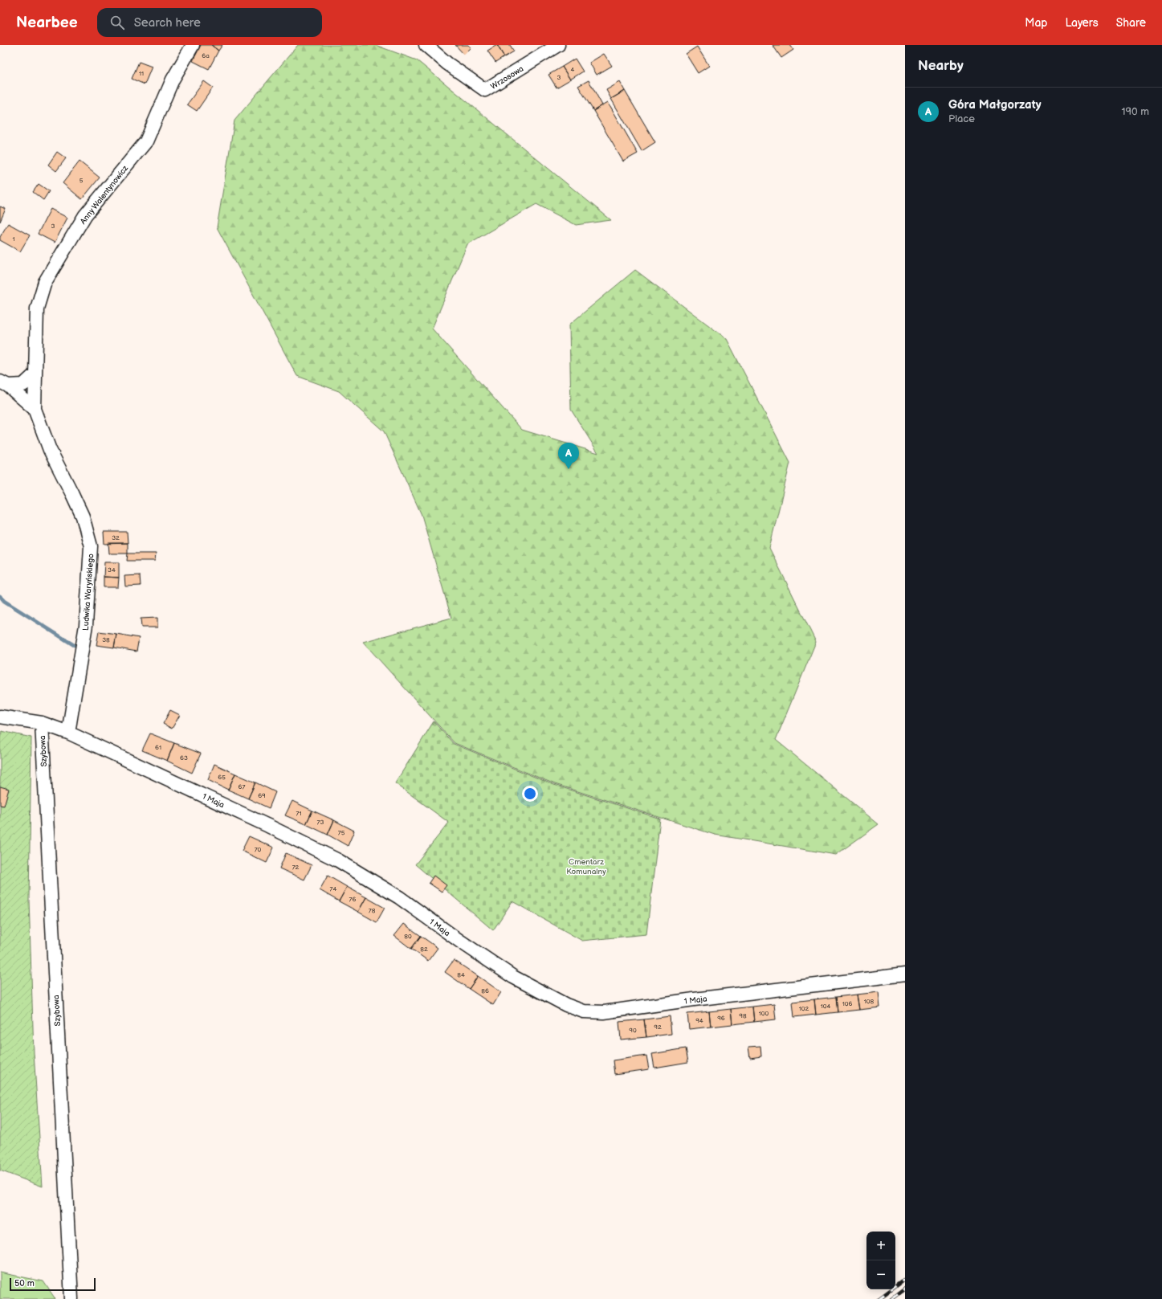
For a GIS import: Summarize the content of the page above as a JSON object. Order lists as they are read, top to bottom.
{
  "streets": {
    "street": [
      "Wrzosowa",
      "Anny Walentynowicz",
      "Ludwika Waryńskiego",
      "Szybowa",
      "1 Maja"
    ]
  },
  "crossings": [
    ["Anny Walentynowicz", "Ludwika Waryńskiego"],
    ["Ludwika Waryńskiego", "1 Maja"],
    ["Szybowa", "1 Maja"]
  ],
  "parks": ["Cmentarz Komunalny"],
  "house_numbers": [
    "6a",
    "4",
    "11",
    "3",
    "5",
    "3",
    "1",
    "32",
    "34",
    "38",
    "61",
    "63",
    "65",
    "67",
    "69",
    "71",
    "73",
    "75",
    "70",
    "72",
    "74",
    "76",
    "78",
    "80",
    "82",
    "84",
    "86",
    "108",
    "106",
    "104",
    "102",
    "100",
    "98",
    "96",
    "94",
    "92",
    "90"
  ],
  "scale_bar": "50 m",
  "page": {
    "header": "Nearbee",
    "search": "Search here",
    "nav": ["Map", "Layers", "Share"],
    "heading": "Nearby",
    "list": [
      {
        "mark": "A",
        "name": "Góra Małgorzaty",
        "note": "Place",
        "value": "190 m"
      }
    ],
    "pins": "A",
    "map_buttons": ["+", "−"],
    "scale": "50 m"
  }
}
